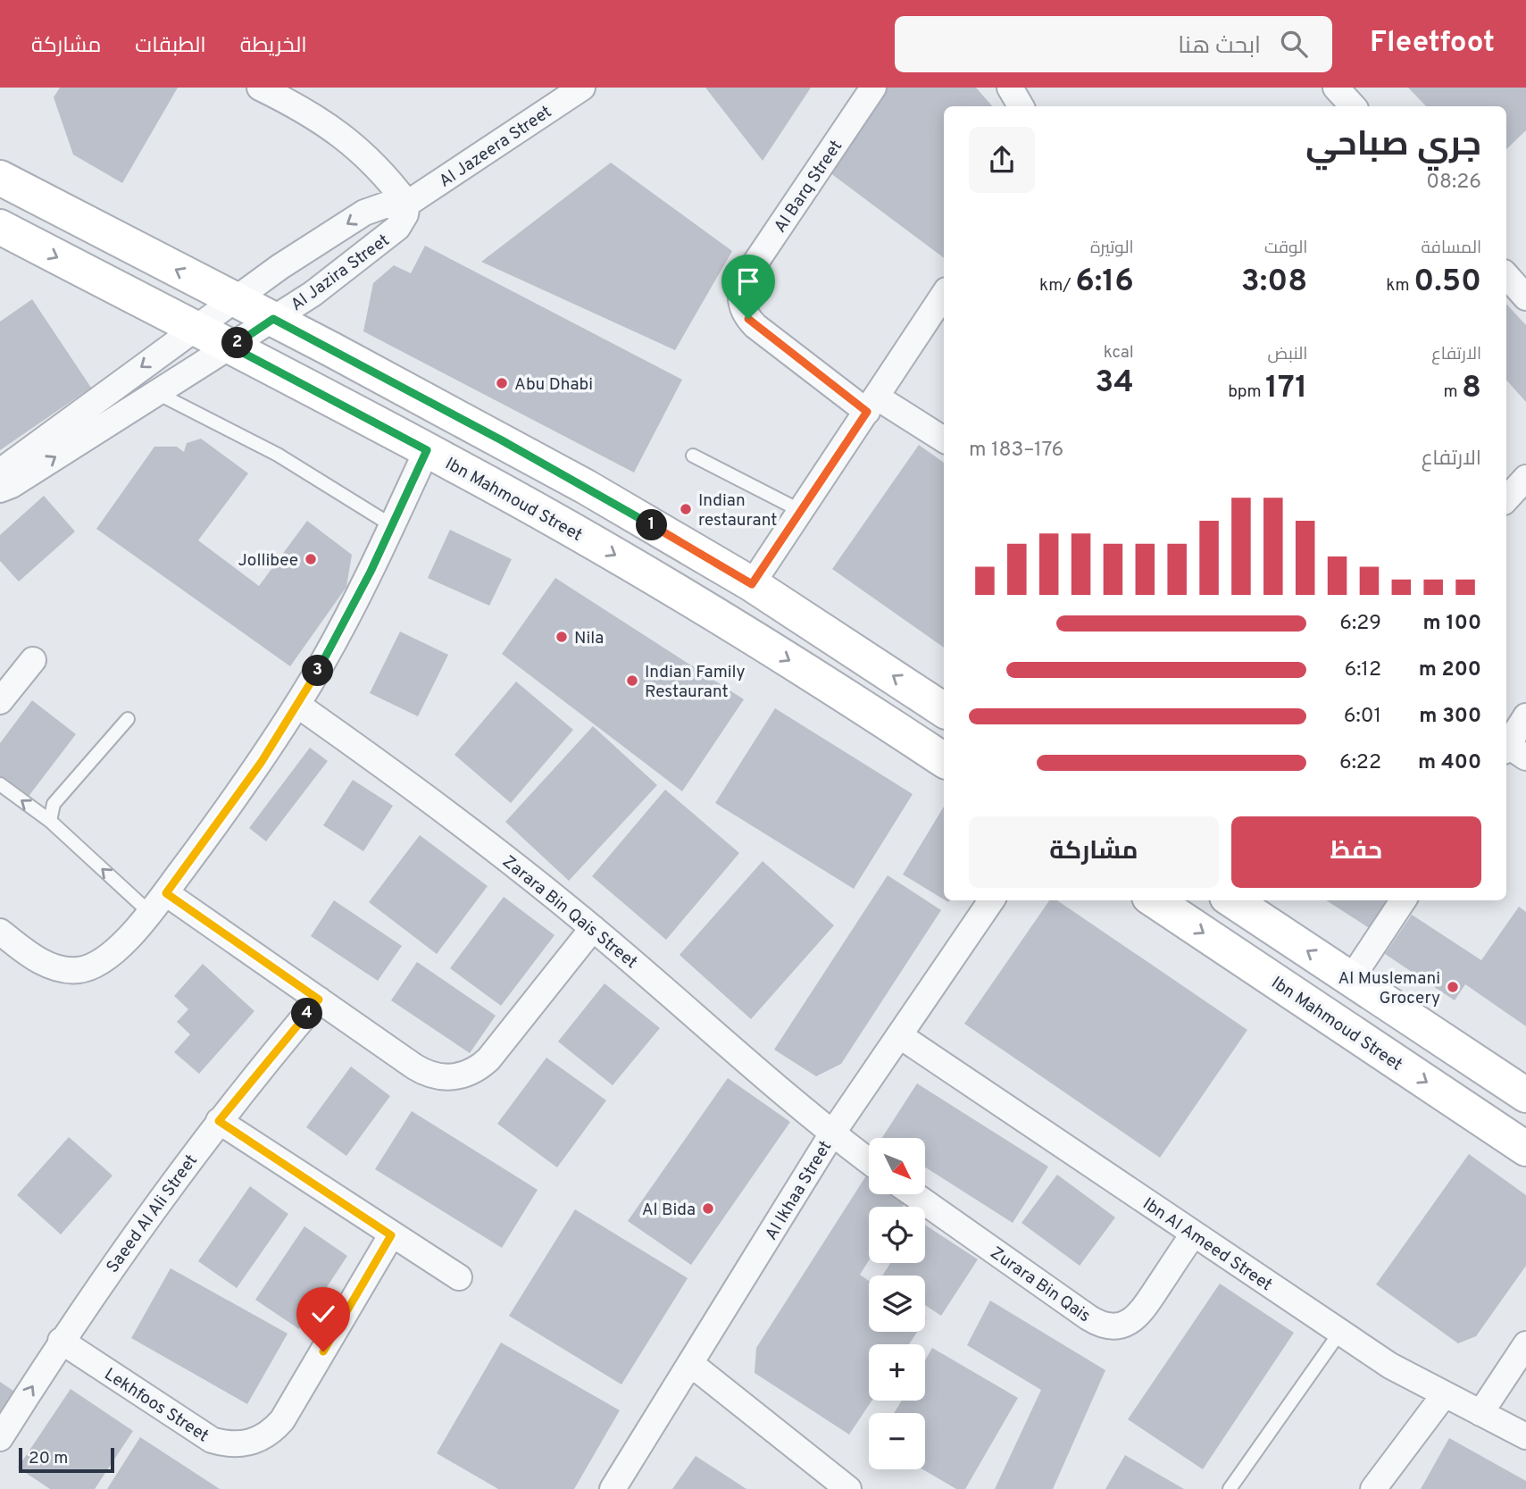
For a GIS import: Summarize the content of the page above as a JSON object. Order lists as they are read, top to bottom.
{
  "streets": {
    "street": [
      "Al Jazeera Street",
      "Al Barq Street",
      "Al Jazira Street",
      "Ibn Mahmoud Street",
      "Zarara Bin Qais Street",
      "Al Ikhaa Street",
      "Saeed Al Ali Street",
      "Ibn Al Ameed Street",
      "Zurara Bin Qais",
      "Lekhfoos Street"
    ]
  },
  "crossings": [
    ["Al Jazeera Street", "Al Jazira Street"],
    ["Al Jazira Street", "Ibn Mahmoud Street"],
    ["Zarara Bin Qais Street", "Al Ikhaa Street"],
    ["Al Ikhaa Street", "Ibn Al Ameed Street"],
    ["Saeed Al Ali Street", "Lekhfoos Street"],
    ["Ibn Al Ameed Street", "Zurara Bin Qais"]
  ],
  "places": [
    "Abu Dhabi",
    "Indian restaurant",
    "Jollibee",
    "Nila",
    "Indian Family Restaurant",
    "Al Muslemani Grocery",
    "Al Bida"
  ],
  "scale_bar": "20 m",
  "north": "bottom right",
  "page": {
    "header": "Fleetfoot",
    "search": "ابحث هنا",
    "nav": ["الخريطة", "الطبقات", "مشاركة"],
    "heading": ["جري صباحي", "08:26"],
    "stats": [
      ["المسافة", "0.50 km"],
      ["الوقت", "3:08"],
      ["الوتيرة", "6:16 /km"],
      ["الارتفاع", "8 m"],
      ["النبض", "171 bpm"],
      ["kcal", "34"]
    ],
    "pins": [
      "2",
      "1",
      "3",
      "4"
    ],
    "chart": ["الارتفاع", "176–183 m"],
    "list": [
      {
        "name": "100 m",
        "note": "6:29"
      },
      {
        "name": "200 m",
        "note": "6:12"
      },
      {
        "name": "300 m",
        "note": "6:01"
      },
      {
        "name": "400 m",
        "note": "6:22"
      }
    ],
    "buttons": ["حفظ", "مشاركة"],
    "map_buttons": ["+", "−"],
    "scale": "20 m"
  }
}
